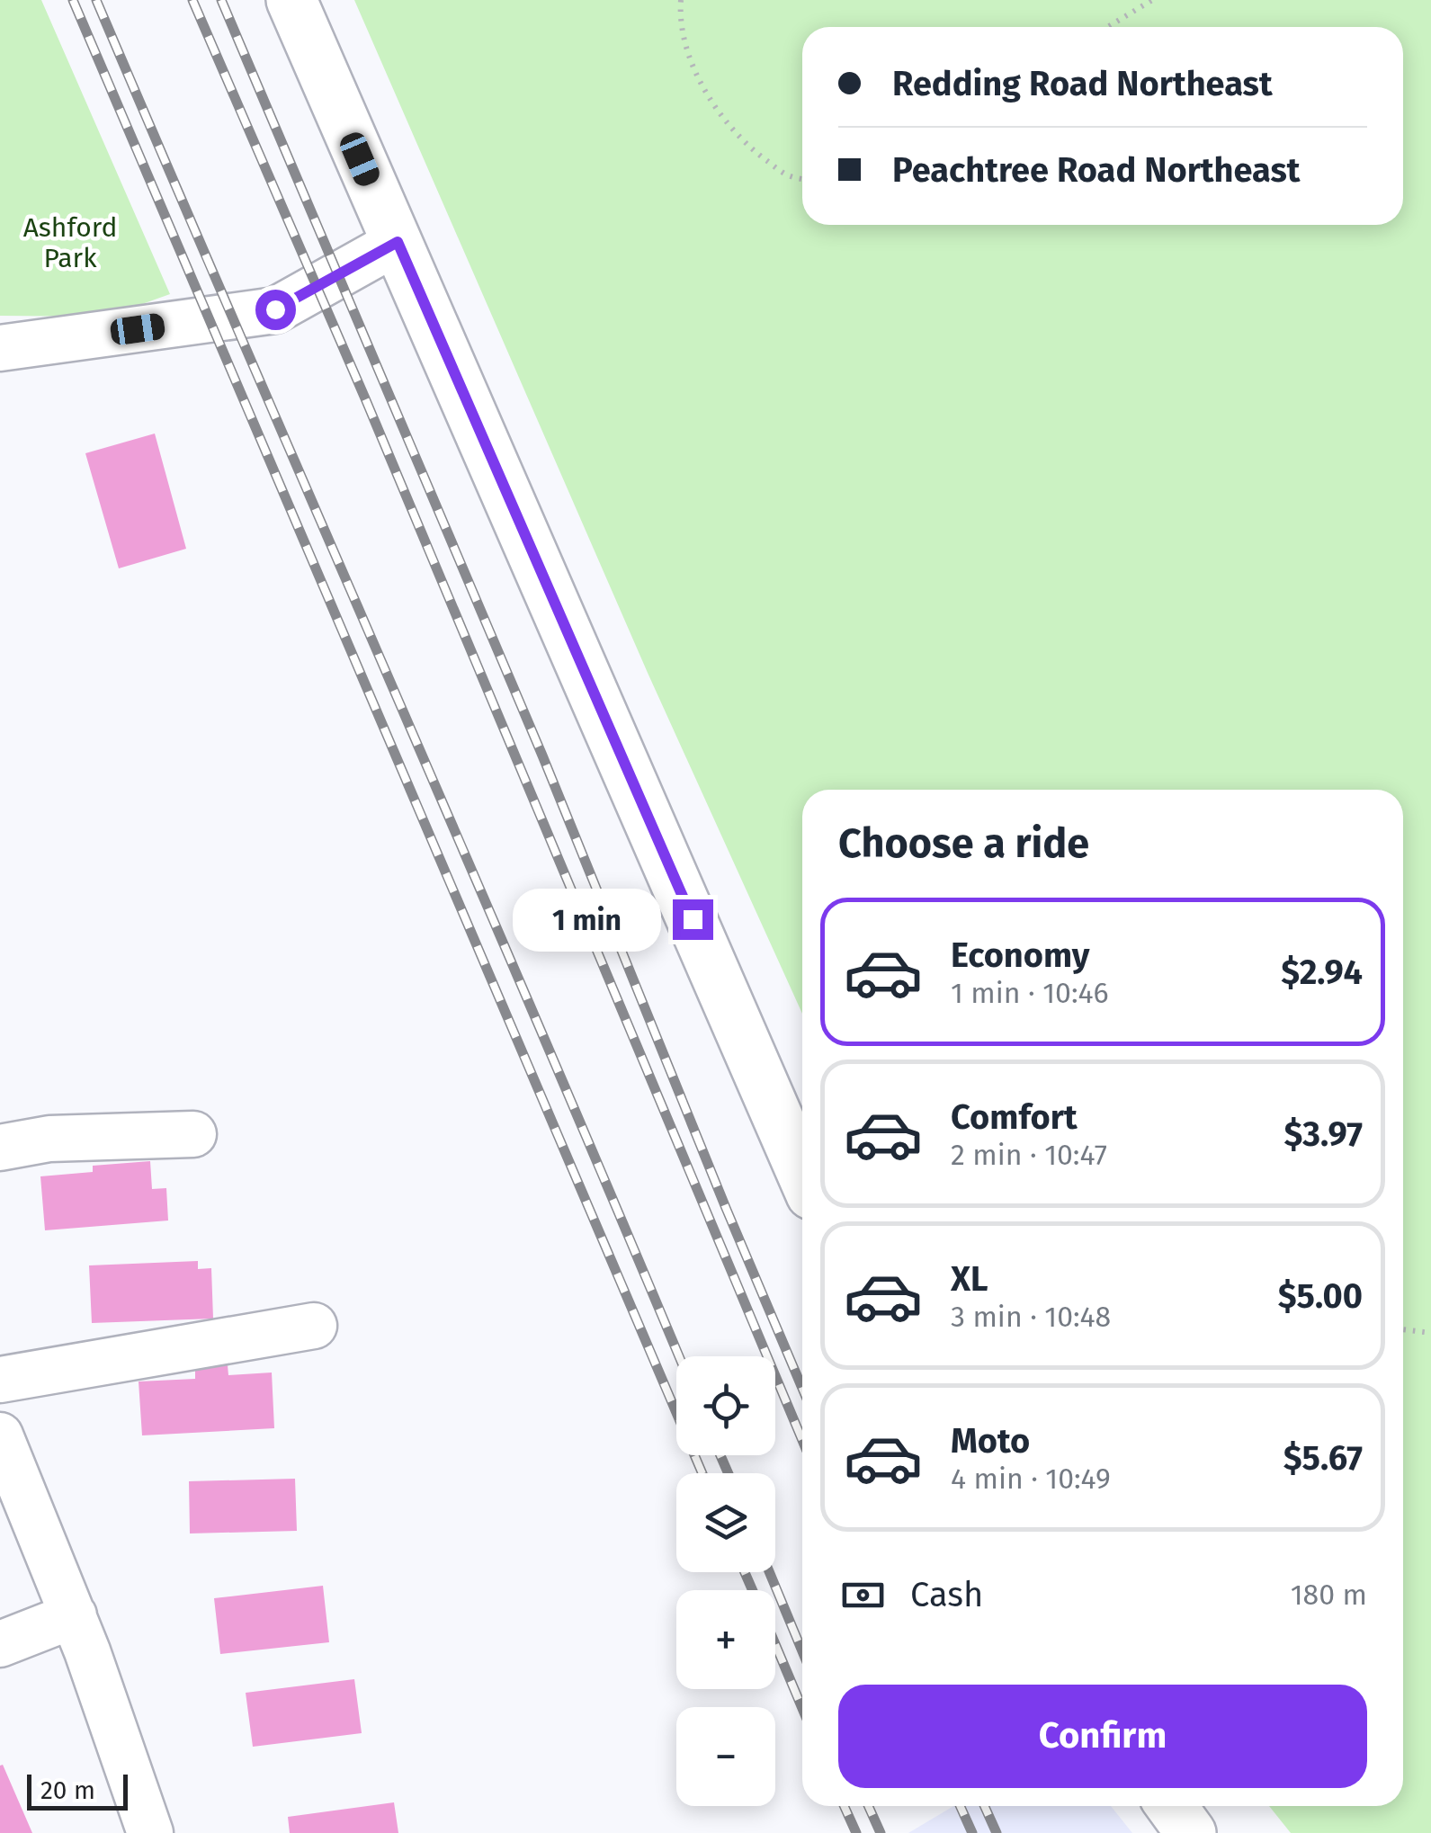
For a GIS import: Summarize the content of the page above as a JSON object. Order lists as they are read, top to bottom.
{
  "parks": ["Ashford Park"],
  "scale_bar": "20 m",
  "page": {
    "banner": ["Redding Road Northeast", "Peachtree Road Northeast"],
    "heading": "Choose a ride",
    "bubble": "1 min",
    "list": [
      {
        "name": "Economy",
        "note": "1 min · 10:46",
        "value": "$2.94"
      },
      {
        "name": "Comfort",
        "note": "2 min · 10:47",
        "value": "$3.97"
      },
      {
        "name": "XL",
        "note": "3 min · 10:48",
        "value": "$5.00"
      },
      {
        "name": "Moto",
        "note": "4 min · 10:49",
        "value": "$5.67"
      }
    ],
    "map_buttons": ["+", "−"],
    "pay": ["Cash", "180 m"],
    "buttons": "Confirm",
    "scale": "20 m"
  }
}
